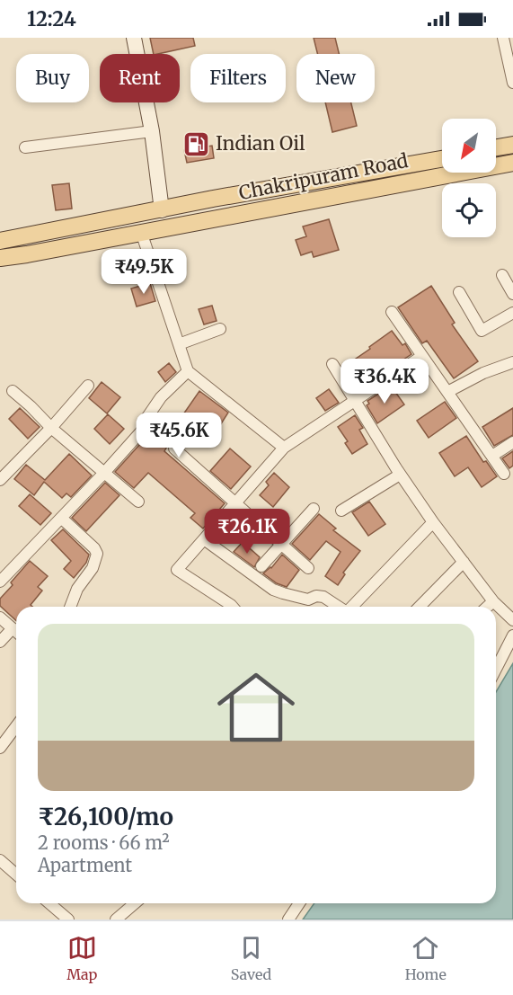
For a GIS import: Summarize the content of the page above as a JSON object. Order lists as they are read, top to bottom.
{
  "streets": {
    "main road": ["Chakripuram Road"]
  },
  "places": {
    "fuel station": ["Indian Oil"]
  },
  "north": "bottom left",
  "page": {
    "status": "12:24",
    "chip": [
      "Buy",
      "Rent",
      "Filters",
      "New"
    ],
    "price": [
      "₹49.5K",
      "₹36.4K",
      "₹45.6K",
      "₹26.1K"
    ],
    "list": [
      {
        "name": "₹26,100/mo",
        "note": "2 rooms · 66 m² · Apartment"
      }
    ],
    "tabs": ["Map", "Saved", "Home"]
  }
}
